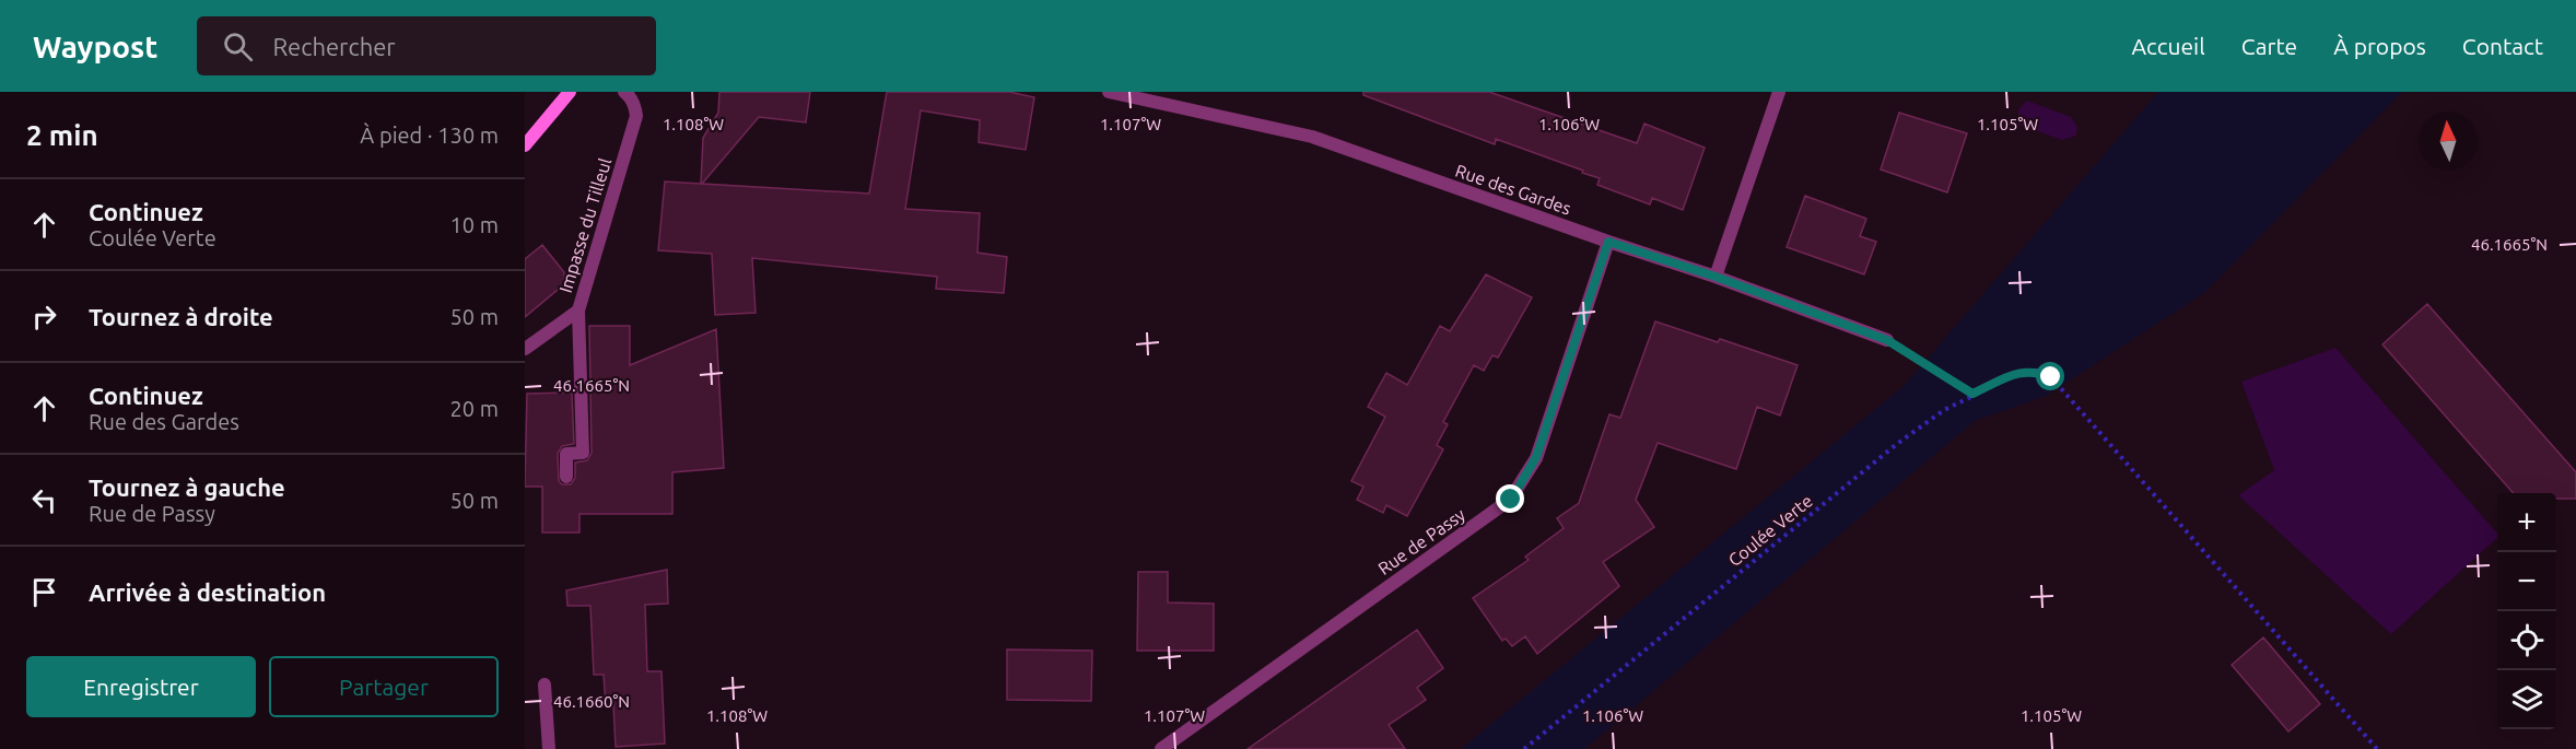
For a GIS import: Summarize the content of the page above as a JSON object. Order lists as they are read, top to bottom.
{
  "streets": {
    "street": ["Rue des Gardes", "Impasse du Tilleul", "Rue de Passy"],
    "path": ["Coulée Verte"]
  },
  "crossings": [
    ["Rue des Gardes", "Rue de Passy"]
  ],
  "north": "top",
  "page": {
    "header": "Waypost",
    "search": "Rechercher",
    "nav": [
      "Accueil",
      "Carte",
      "À propos",
      "Contact"
    ],
    "heading": ["2 min", "À pied · 130 m"],
    "list": [
      ["Continuez", "Coulée Verte", "10 m"],
      ["Tournez à droite", "50 m"],
      ["Continuez", "Rue des Gardes", "20 m"],
      ["Tournez à gauche", "Rue de Passy", "50 m"],
      "Arrivée à destination"
    ],
    "map_buttons": ["+", "−"],
    "buttons": ["Enregistrer", "Partager"]
  },
  "coordinates": [
    "1.108°W",
    "1.107°W",
    "1.106°W",
    "1.105°W",
    "46.1665°N",
    "46.1660°N"
  ]
}
